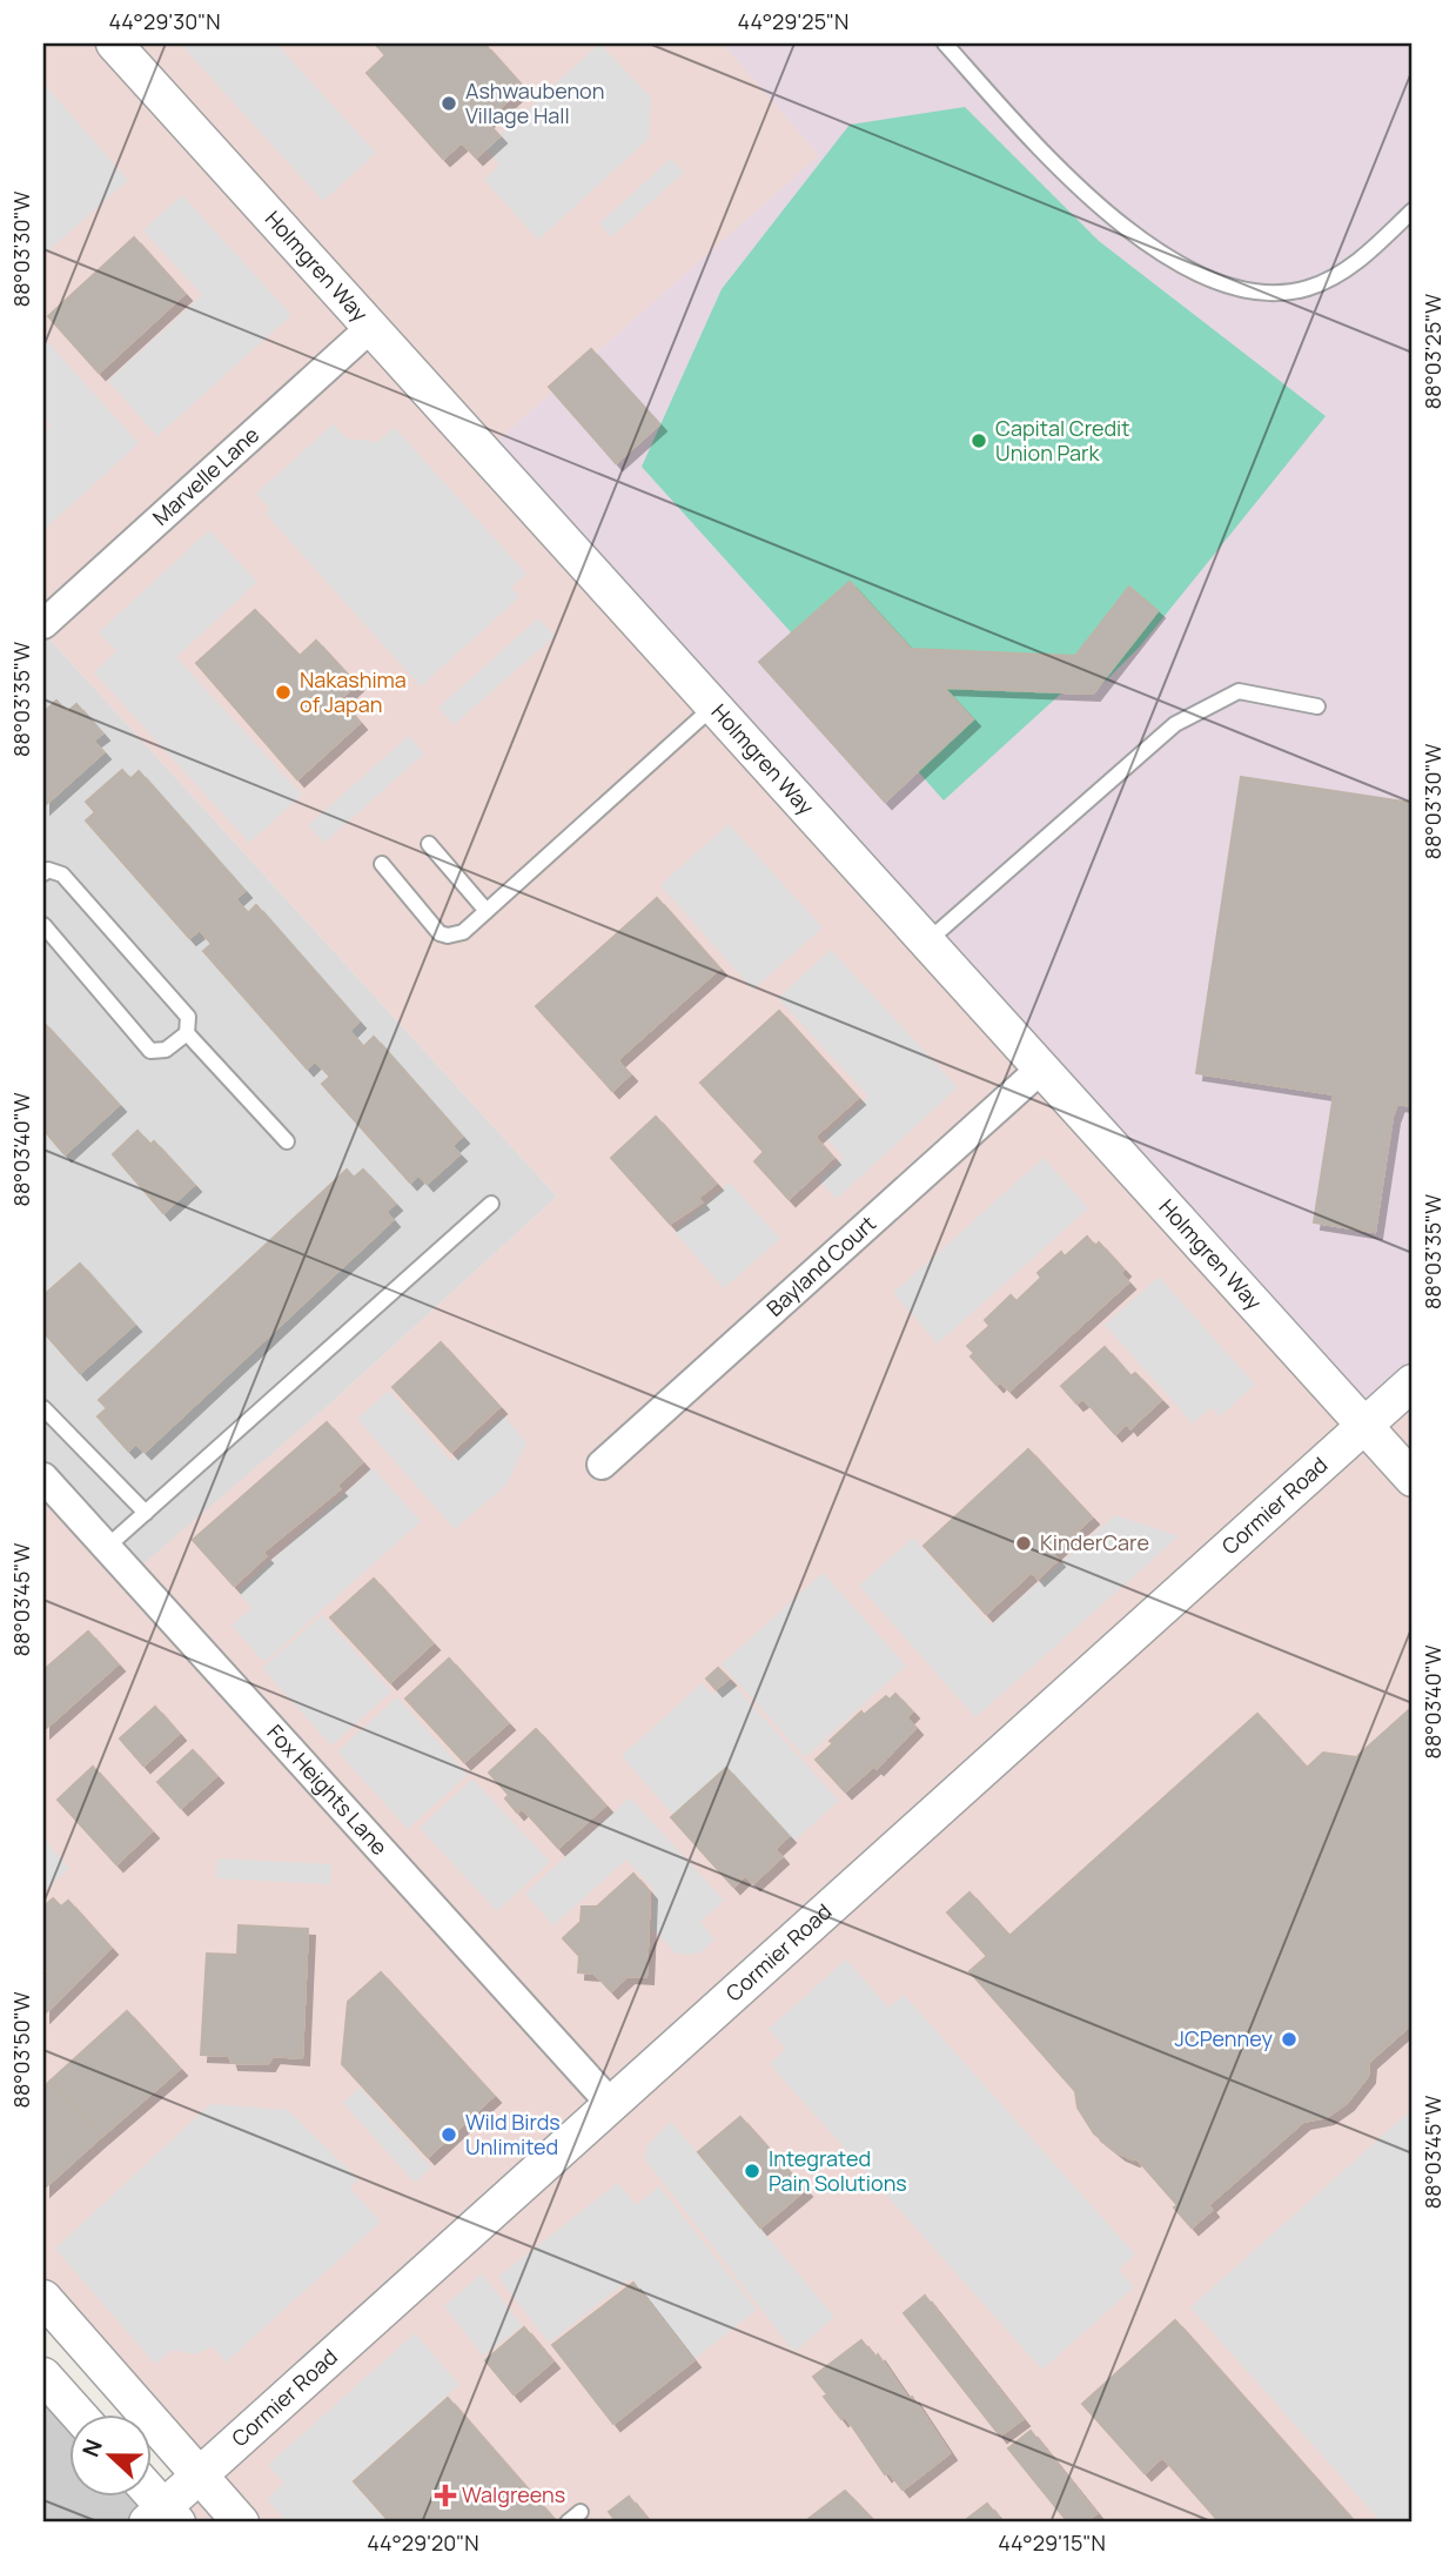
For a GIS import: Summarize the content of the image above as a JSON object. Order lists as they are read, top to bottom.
{
  "streets": {
    "street": [
      "Holmgren Way",
      "Marvelle Lane",
      "Bayland Court",
      "Cormier Road",
      "Fox Heights Lane"
    ]
  },
  "crossings": [
    ["Holmgren Way", "Marvelle Lane"],
    ["Holmgren Way", "Bayland Court"],
    ["Holmgren Way", "Cormier Road"],
    ["Cormier Road", "Fox Heights Lane"]
  ],
  "places": {
    "other": [
      "Ashwaubenon Village Hall",
      "Capital Credit Union Park",
      "Nakashima of Japan",
      "KinderCare",
      "JCPenney",
      "Wild Birds Unlimited",
      "Integrated Pain Solutions"
    ],
    "health": ["Walgreens"]
  },
  "north": "left",
  "coordinates": [
    "44°29'30\"N",
    "44°29'25\"N",
    "88°03'30\"W",
    "88°03'25\"W",
    "88°03'35\"W",
    "88°03'40\"W",
    "88°03'45\"W",
    "88°03'50\"W",
    "44°29'20\"N",
    "44°29'15\"N"
  ]
}
